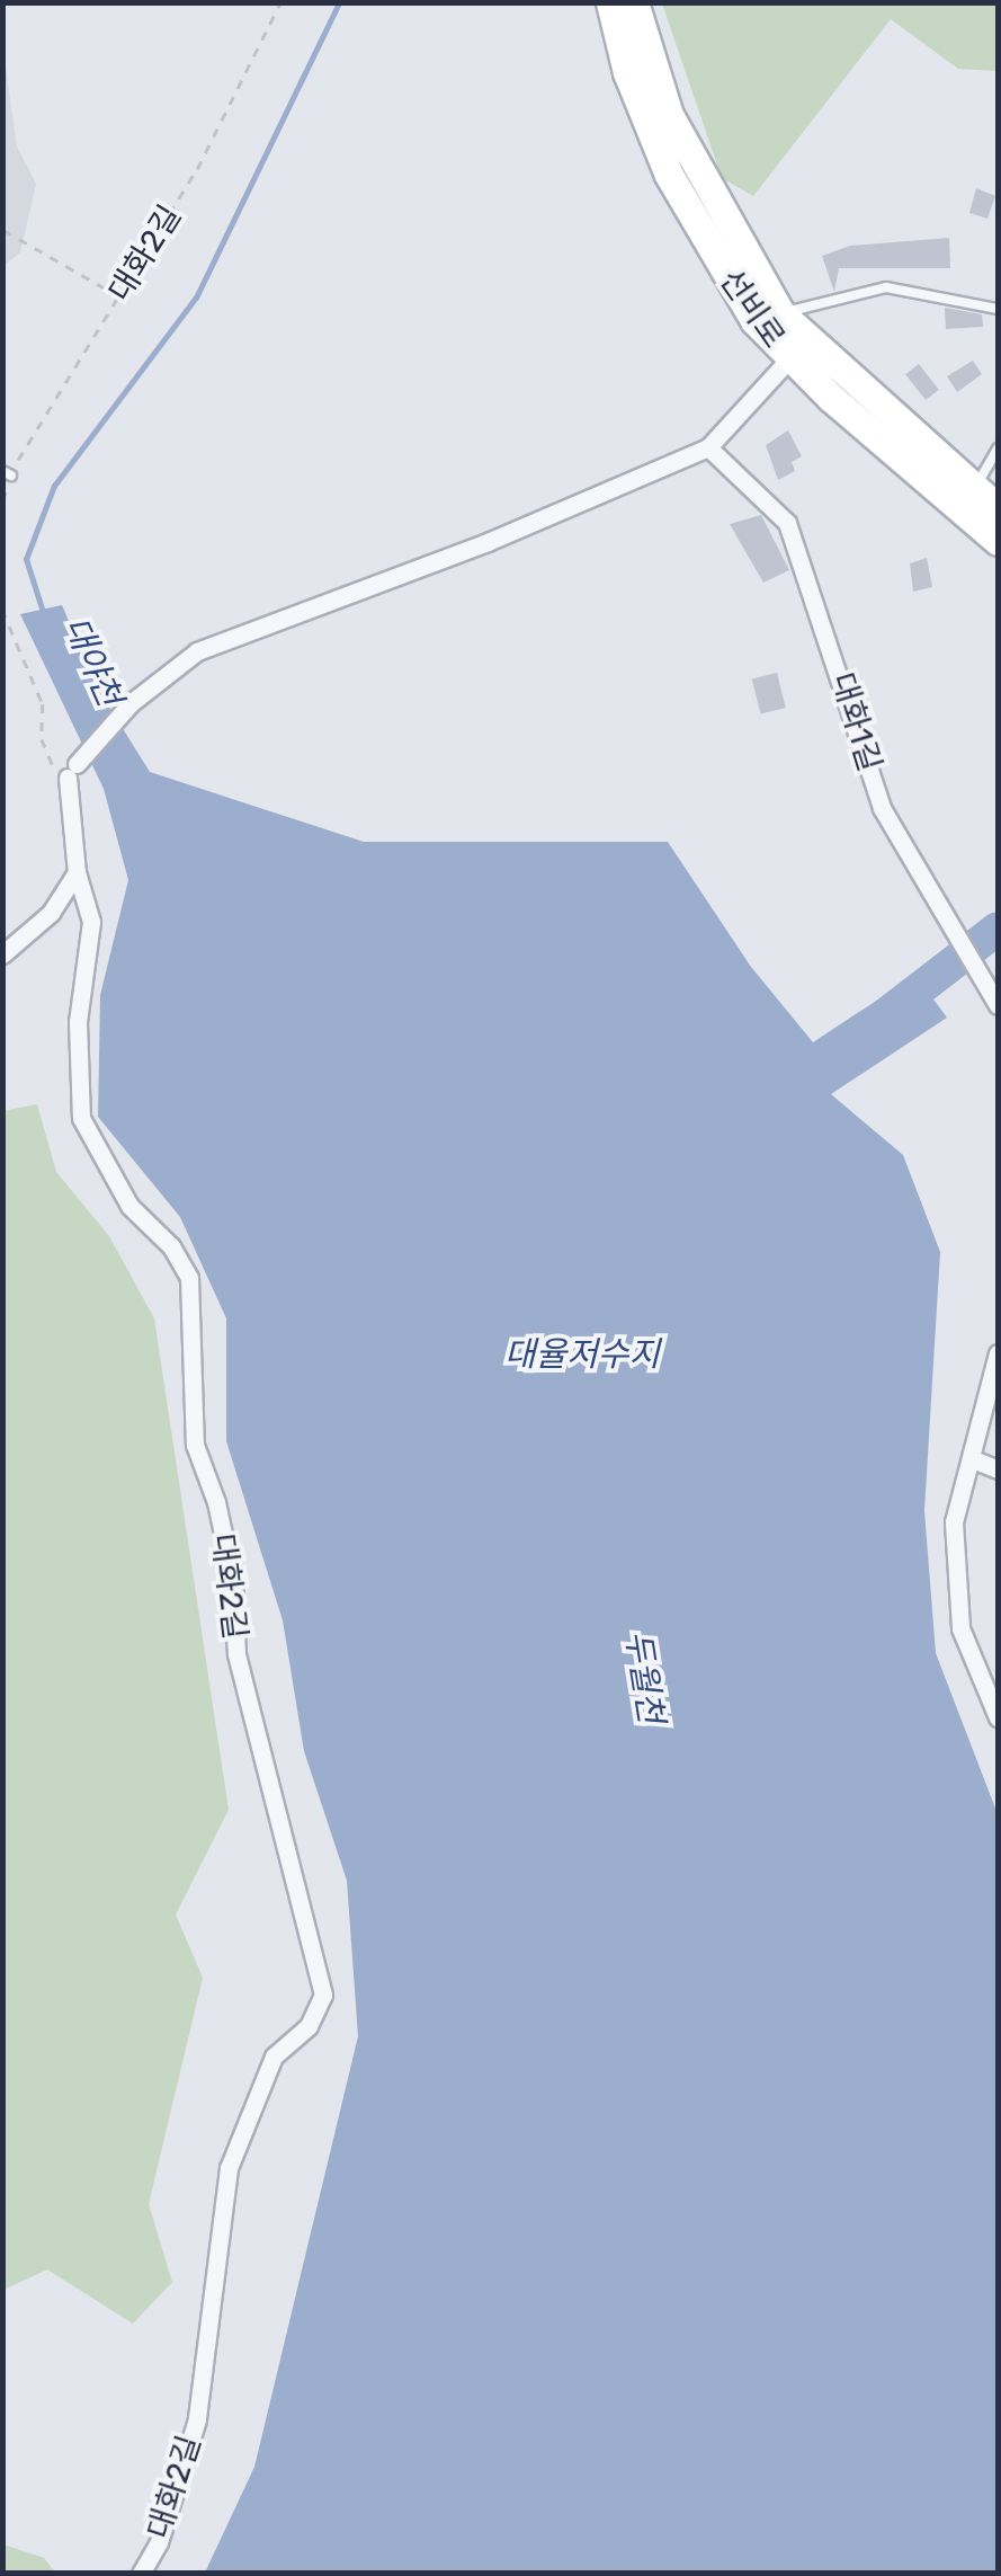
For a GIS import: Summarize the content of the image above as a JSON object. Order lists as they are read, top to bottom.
{
  "streets": {
    "main road": ["선비로"],
    "street": ["대화2길", "대화1길"]
  },
  "water": ["대야천", "대율저수지", "두월천"]
}
